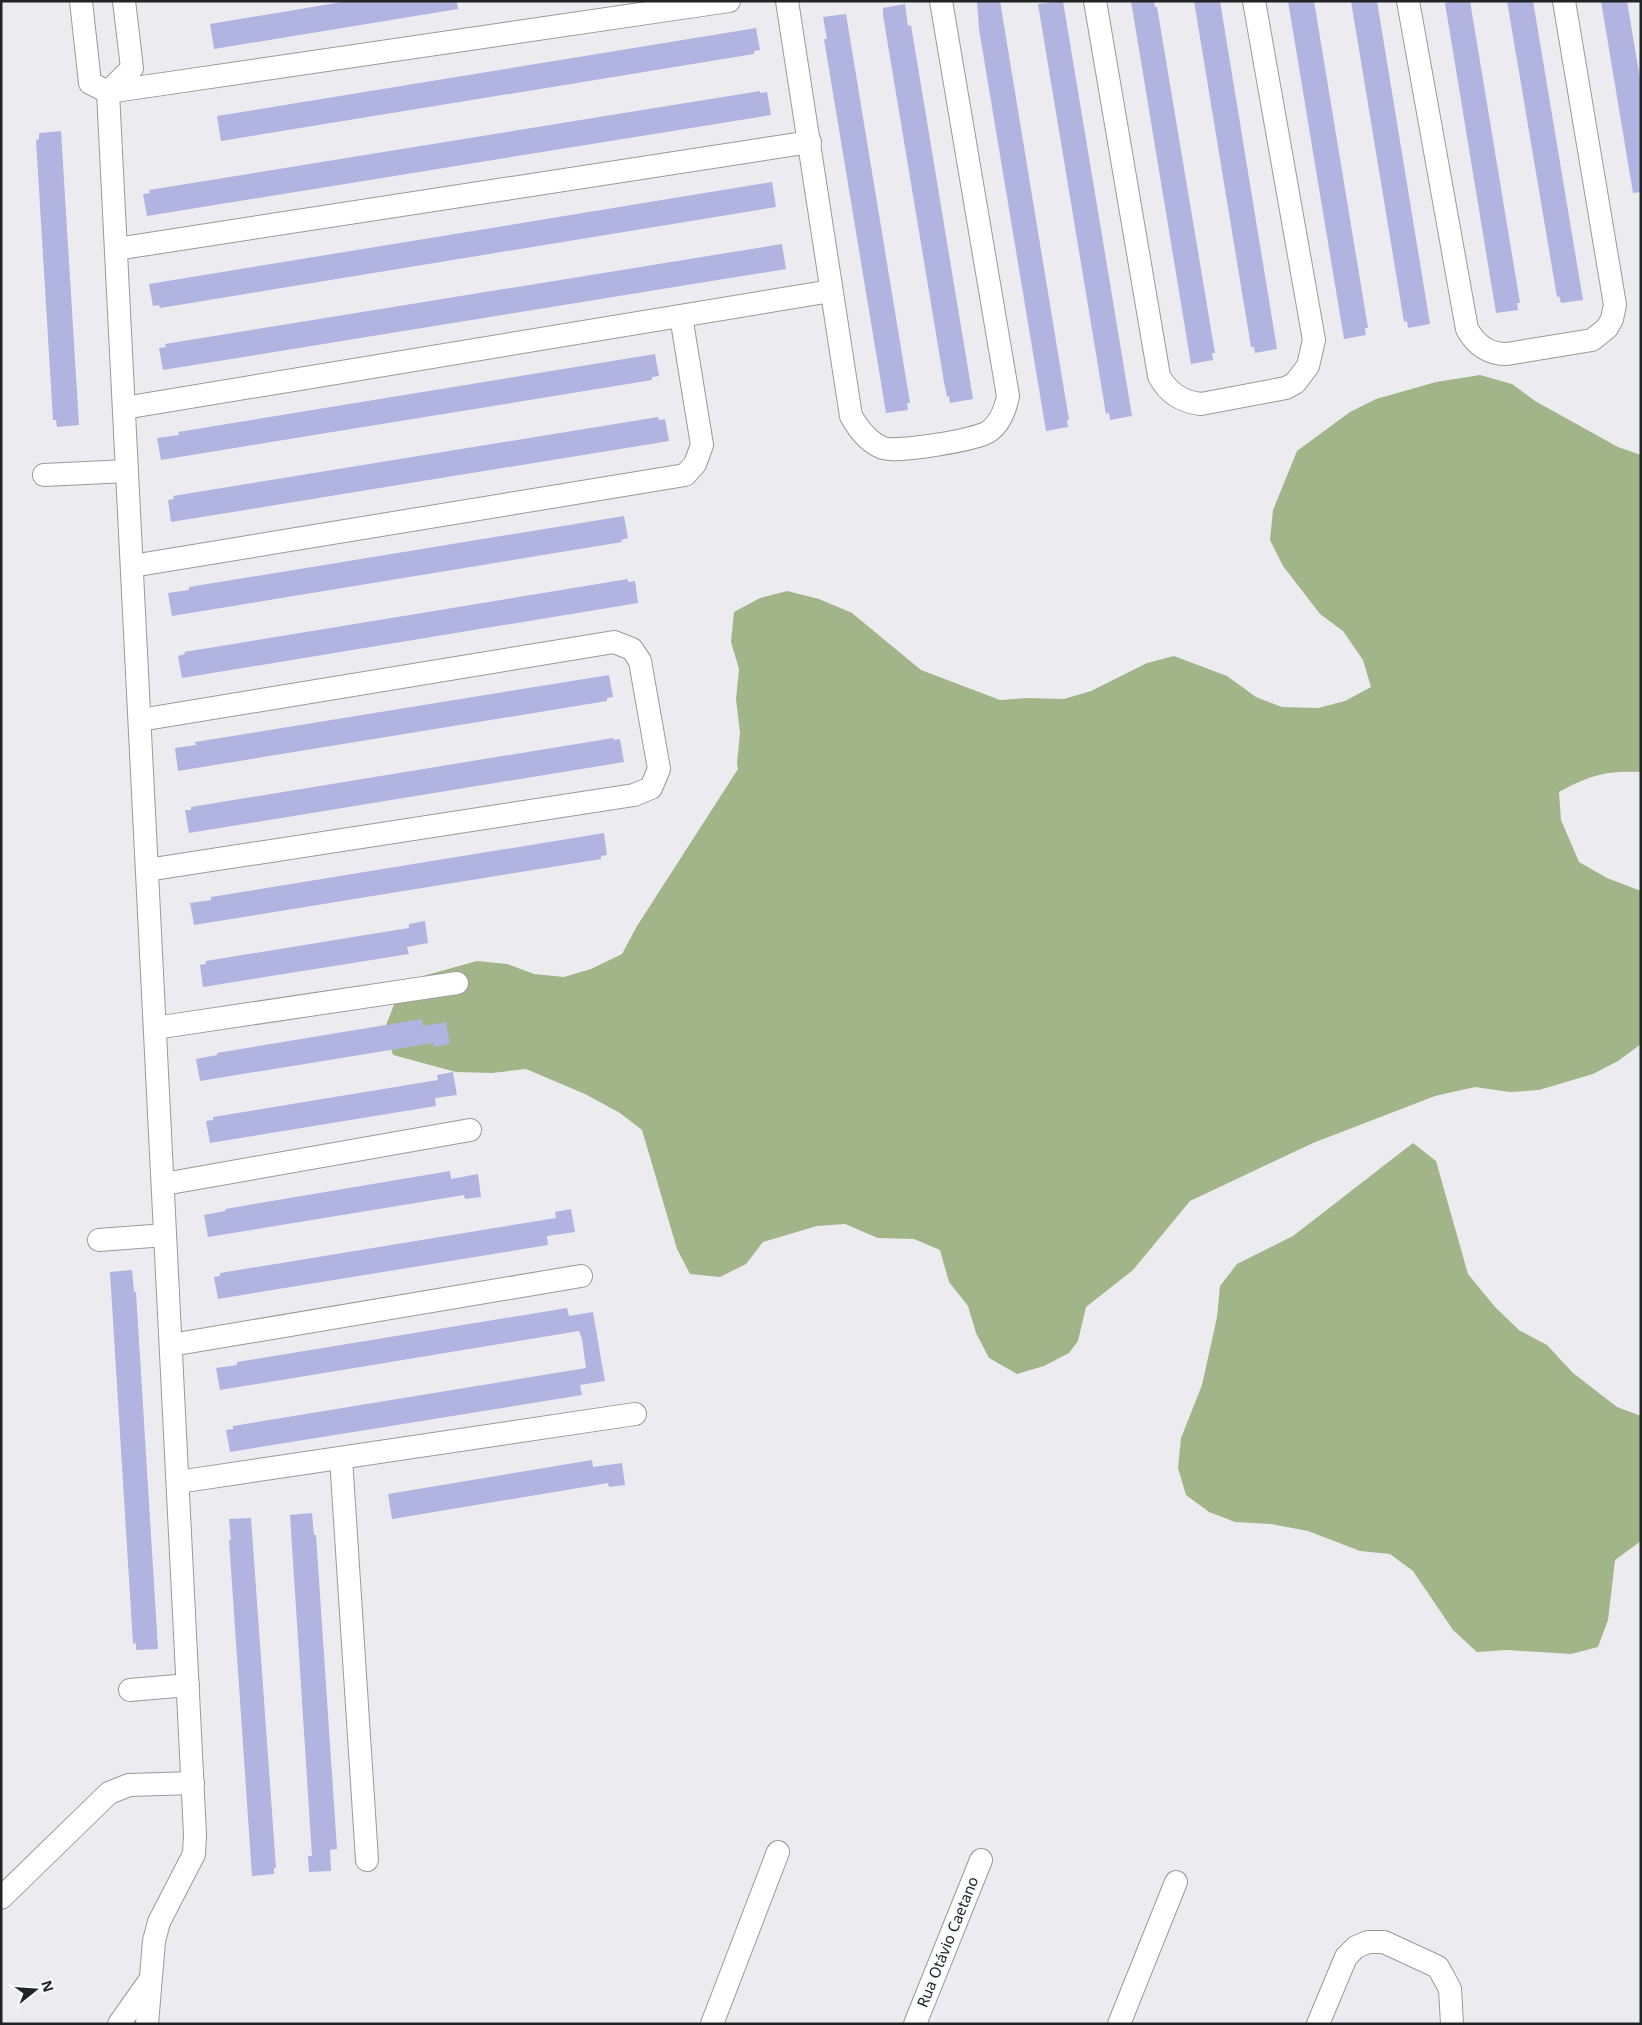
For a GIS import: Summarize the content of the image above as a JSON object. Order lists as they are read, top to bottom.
{
  "streets": {
    "street": ["Rua Otávio Caetano"]
  },
  "north": "right"
}
